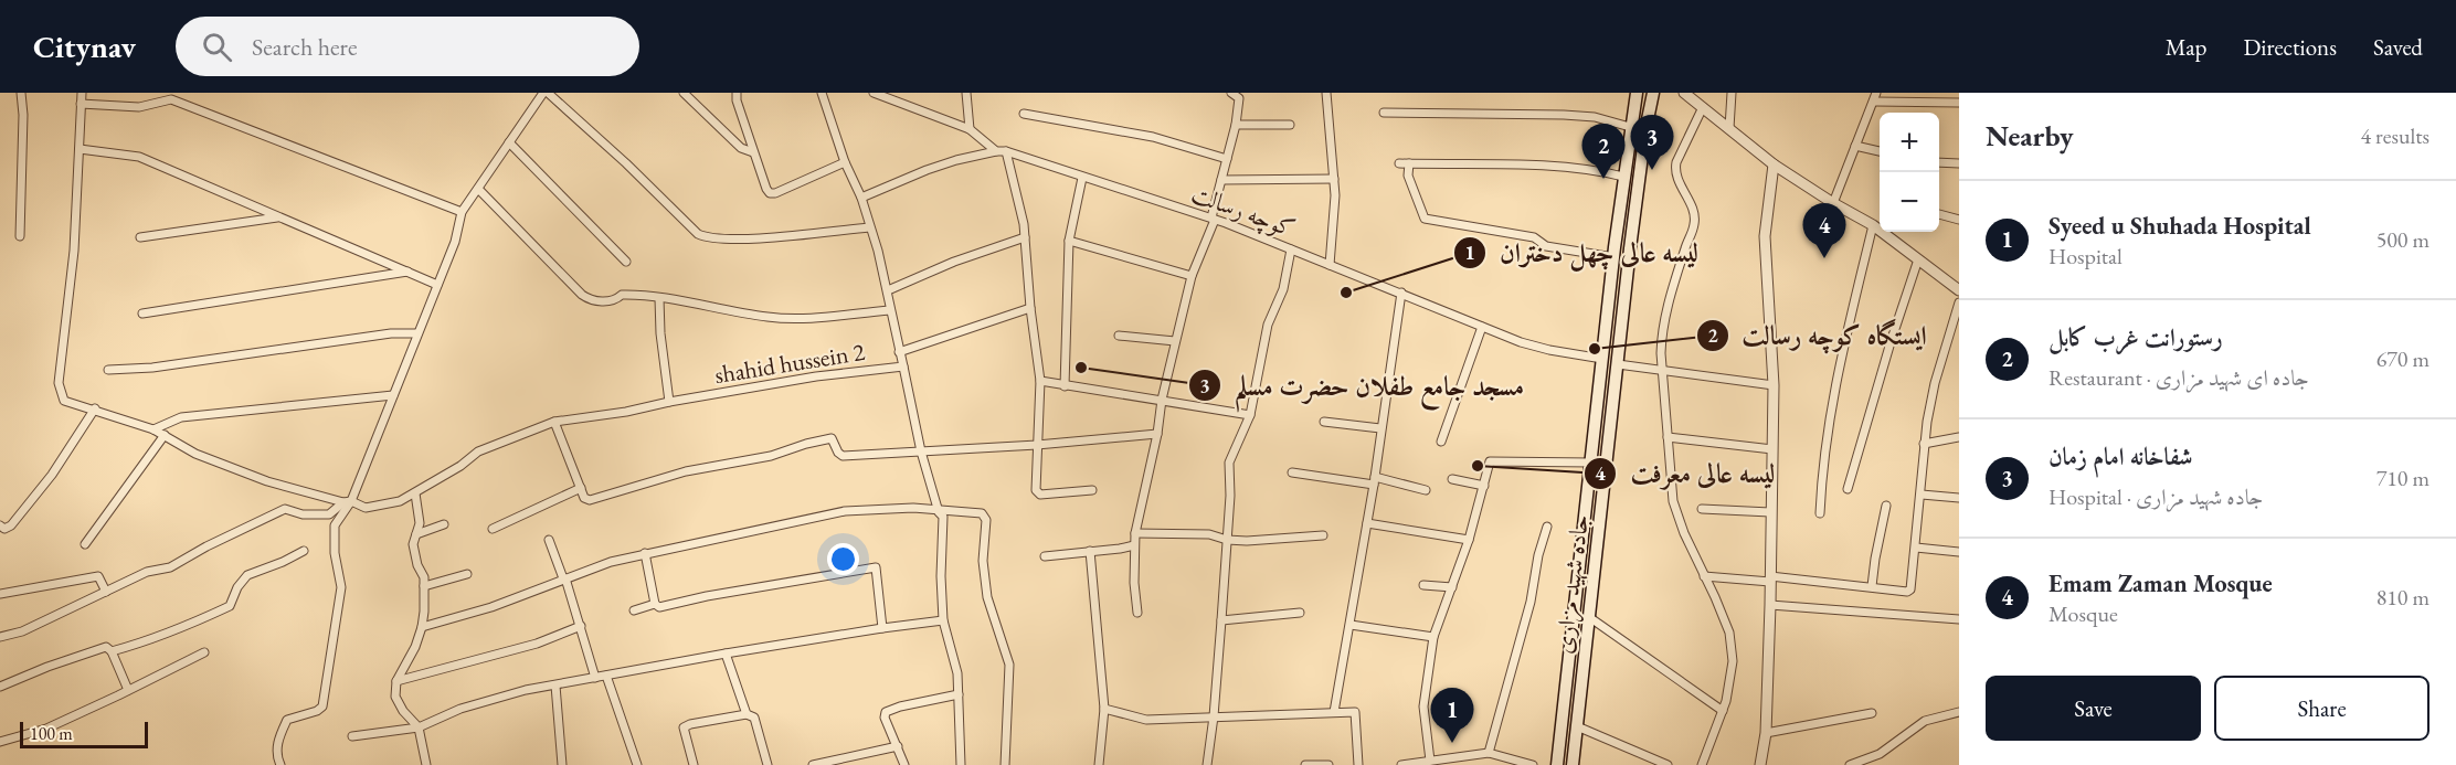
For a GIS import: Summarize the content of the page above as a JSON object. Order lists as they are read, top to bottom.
{
  "streets": {
    "main road": ["جاده شهید مزاری"],
    "street": ["کوچه رسالت", "shahid hussein 2"]
  },
  "crossings": [
    ["کوچه رسالت", "shahid hussein 2"]
  ],
  "places": [
    "لیسه عالی چهل دختران",
    "ایستگاه کوچه رسالت",
    "مسجد جامع طفلان حضرت مسلم",
    "لیسه عالی معرفت"
  ],
  "scale_bar": "100 m",
  "page": {
    "header": "Citynav",
    "search": "Search here",
    "nav": ["Map", "Directions", "Saved"],
    "heading": ["Nearby", "4 results"],
    "map_buttons": ["+", "−"],
    "pins": [
      "3",
      "2",
      "4",
      "1"
    ],
    "list": [
      {
        "mark": "1",
        "name": "Syeed u Shuhada Hospital",
        "note": "Hospital",
        "value": "500 m"
      },
      {
        "mark": "2",
        "name": "رستورانت غرب کابل",
        "note": "Restaurant · جاده ای شهید مزاری",
        "value": "670 m"
      },
      {
        "mark": "3",
        "name": "شفاخانه امام زمان",
        "note": "Hospital · جاده شهید مزاری",
        "value": "710 m"
      },
      {
        "mark": "4",
        "name": "Emam Zaman Mosque",
        "note": "Mosque",
        "value": "810 m"
      }
    ],
    "buttons": ["Save", "Share"],
    "scale": "100 m"
  }
}
